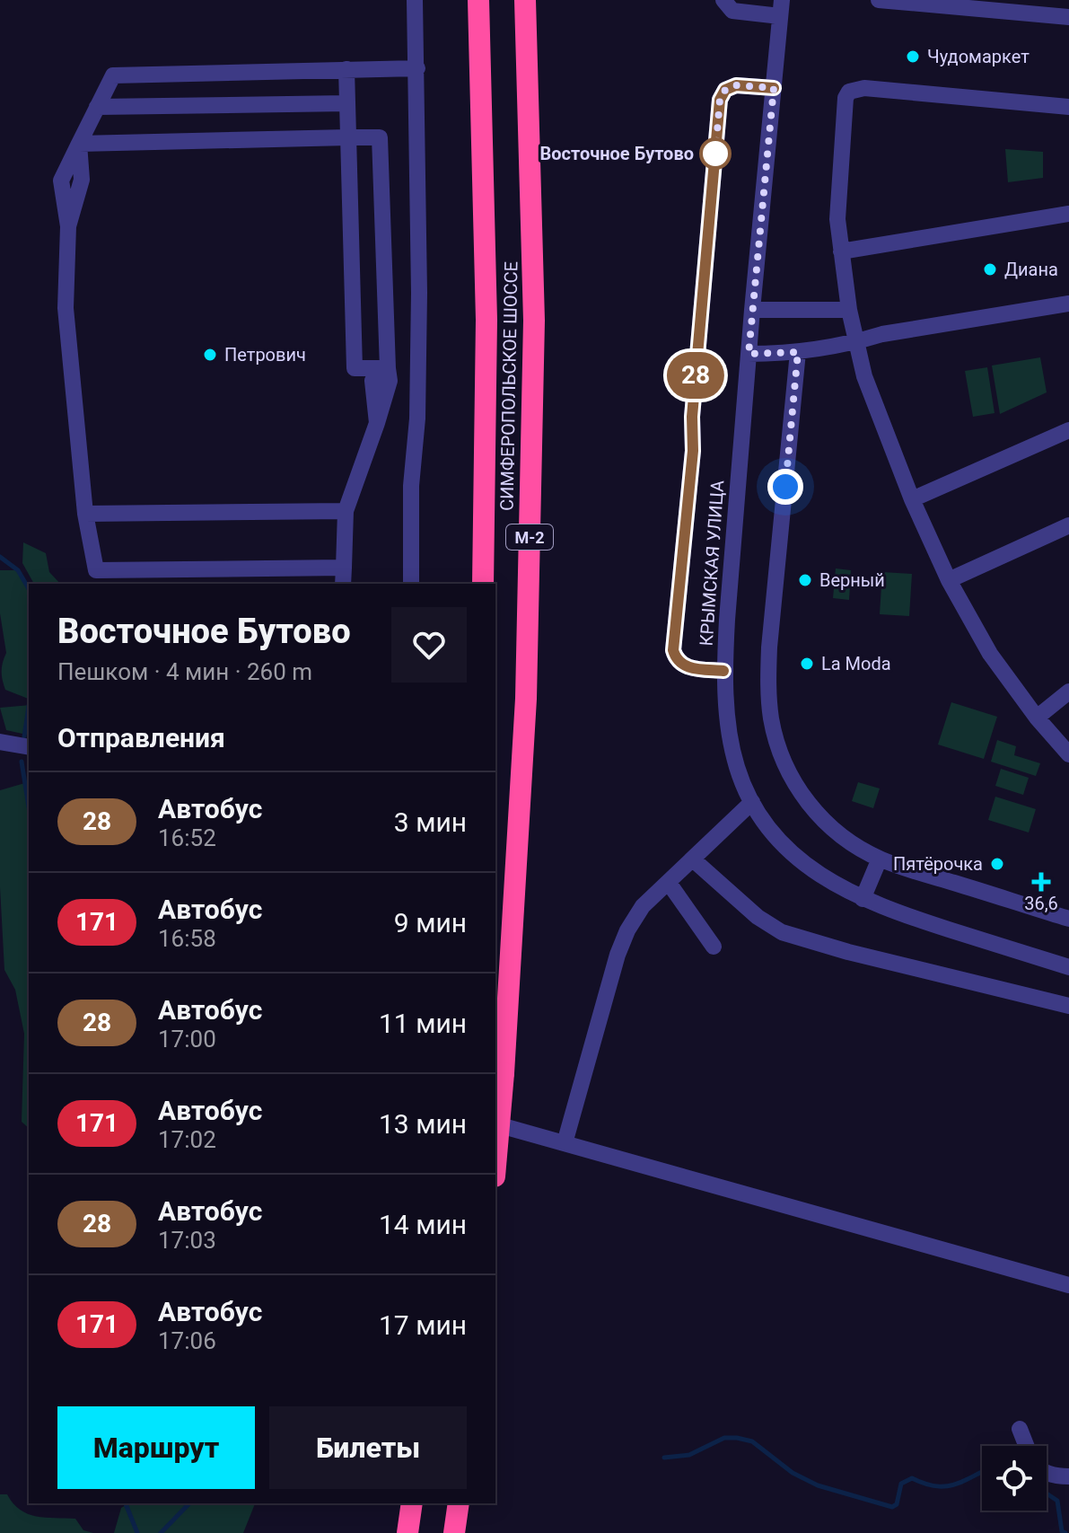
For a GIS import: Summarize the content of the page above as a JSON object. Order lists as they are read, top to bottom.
{
  "streets": {
    "highway": ["СИМФЕРОПОЛЬСКОЕ ШОССЕ", "М-2"],
    "street": ["КРЫМСКАЯ УЛИЦА"]
  },
  "places": {
    "other": [
      "Чудомаркет",
      "Восточное Бутово",
      "Диана",
      "Петрович",
      "Верный",
      "La Moda",
      "Пятёрочка"
    ],
    "health": ["36,6"]
  },
  "lines": ["bus line 28"],
  "page": {
    "on_map": "28",
    "heading": [
      ["Восточное Бутово", "Пешком · 4 мин · 260 m"],
      "Отправления"
    ],
    "list": [
      {
        "mark": "28",
        "name": "Автобус",
        "note": "16:52",
        "value": "3 мин"
      },
      {
        "mark": "171",
        "name": "Автобус",
        "note": "16:58",
        "value": "9 мин"
      },
      {
        "mark": "28",
        "name": "Автобус",
        "note": "17:00",
        "value": "11 мин"
      },
      {
        "mark": "171",
        "name": "Автобус",
        "note": "17:02",
        "value": "13 мин"
      },
      {
        "mark": "28",
        "name": "Автобус",
        "note": "17:03",
        "value": "14 мин"
      },
      {
        "mark": "171",
        "name": "Автобус",
        "note": "17:06",
        "value": "17 мин"
      }
    ],
    "buttons": ["Маршрут", "Билеты"]
  }
}
